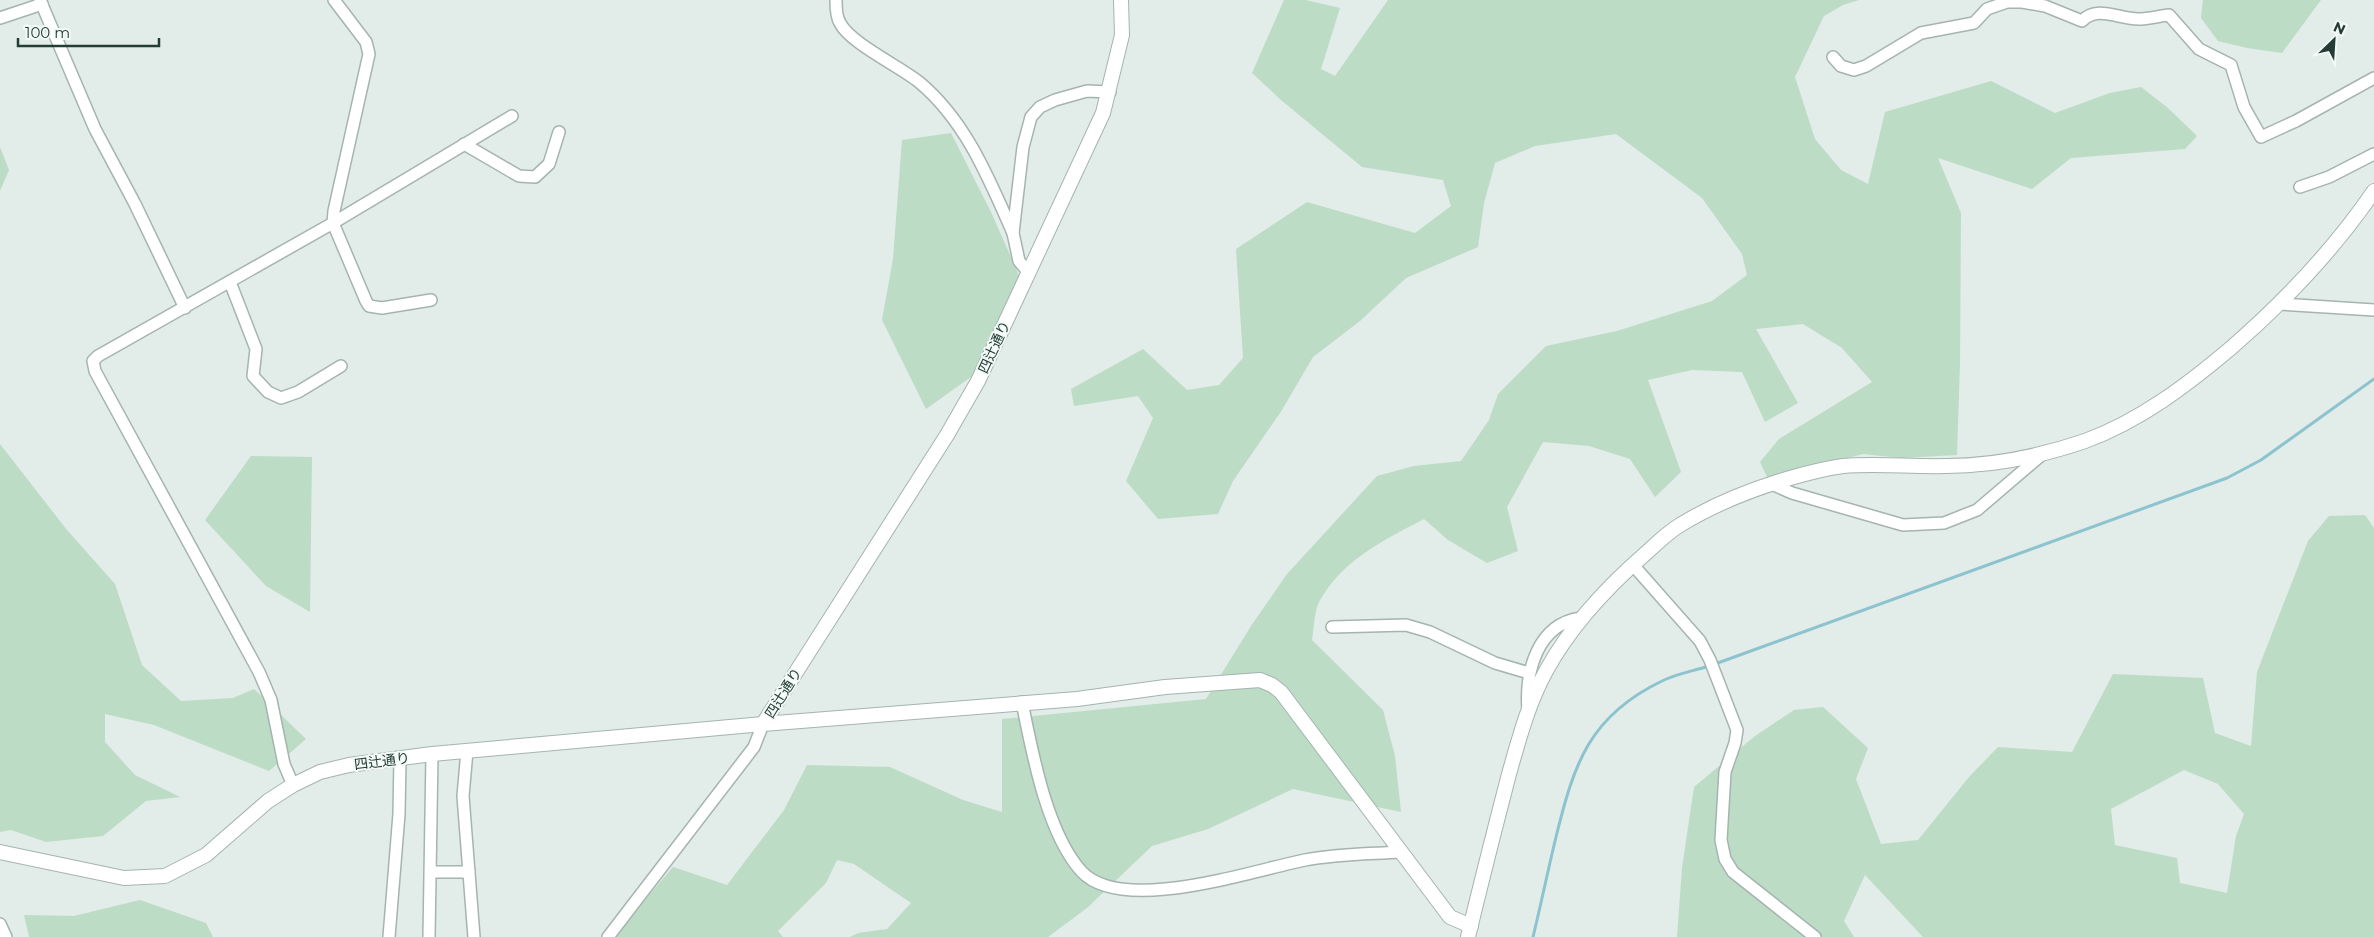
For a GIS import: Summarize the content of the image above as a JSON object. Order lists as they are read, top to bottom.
{
  "streets": {
    "street": ["四辻通り"]
  },
  "scale_bar": "100 m",
  "north": "top right"
}
